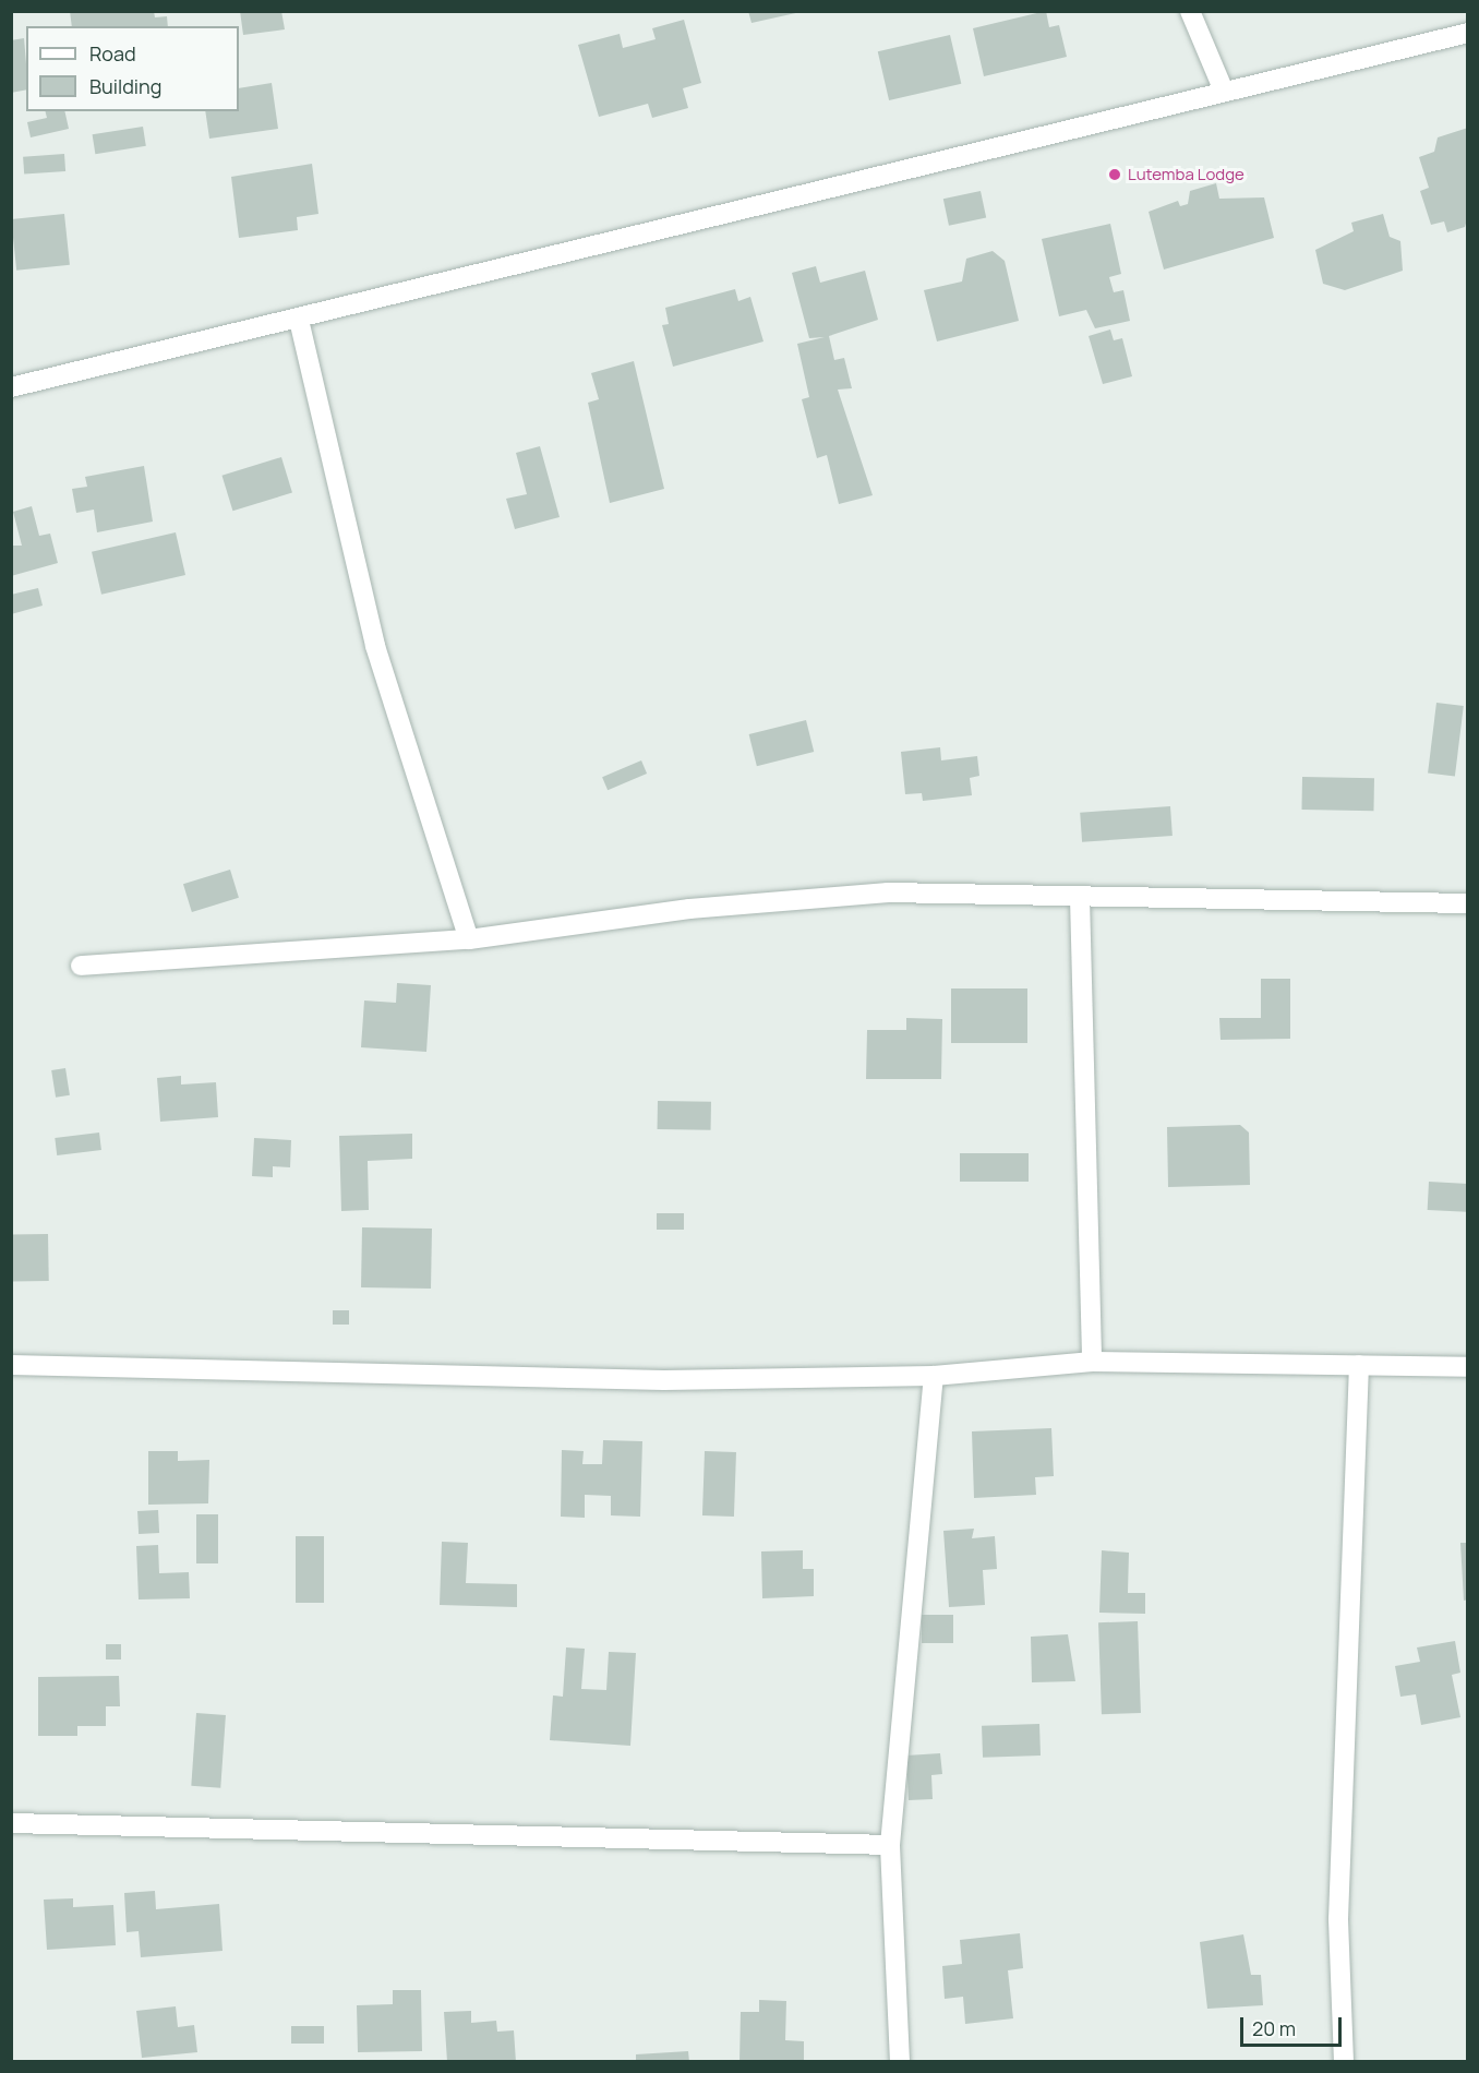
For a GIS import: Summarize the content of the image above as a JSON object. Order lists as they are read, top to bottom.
{
  "places": ["Lutemba Lodge"],
  "legend": ["Road", "Building"],
  "scale_bar": "20 m"
}
